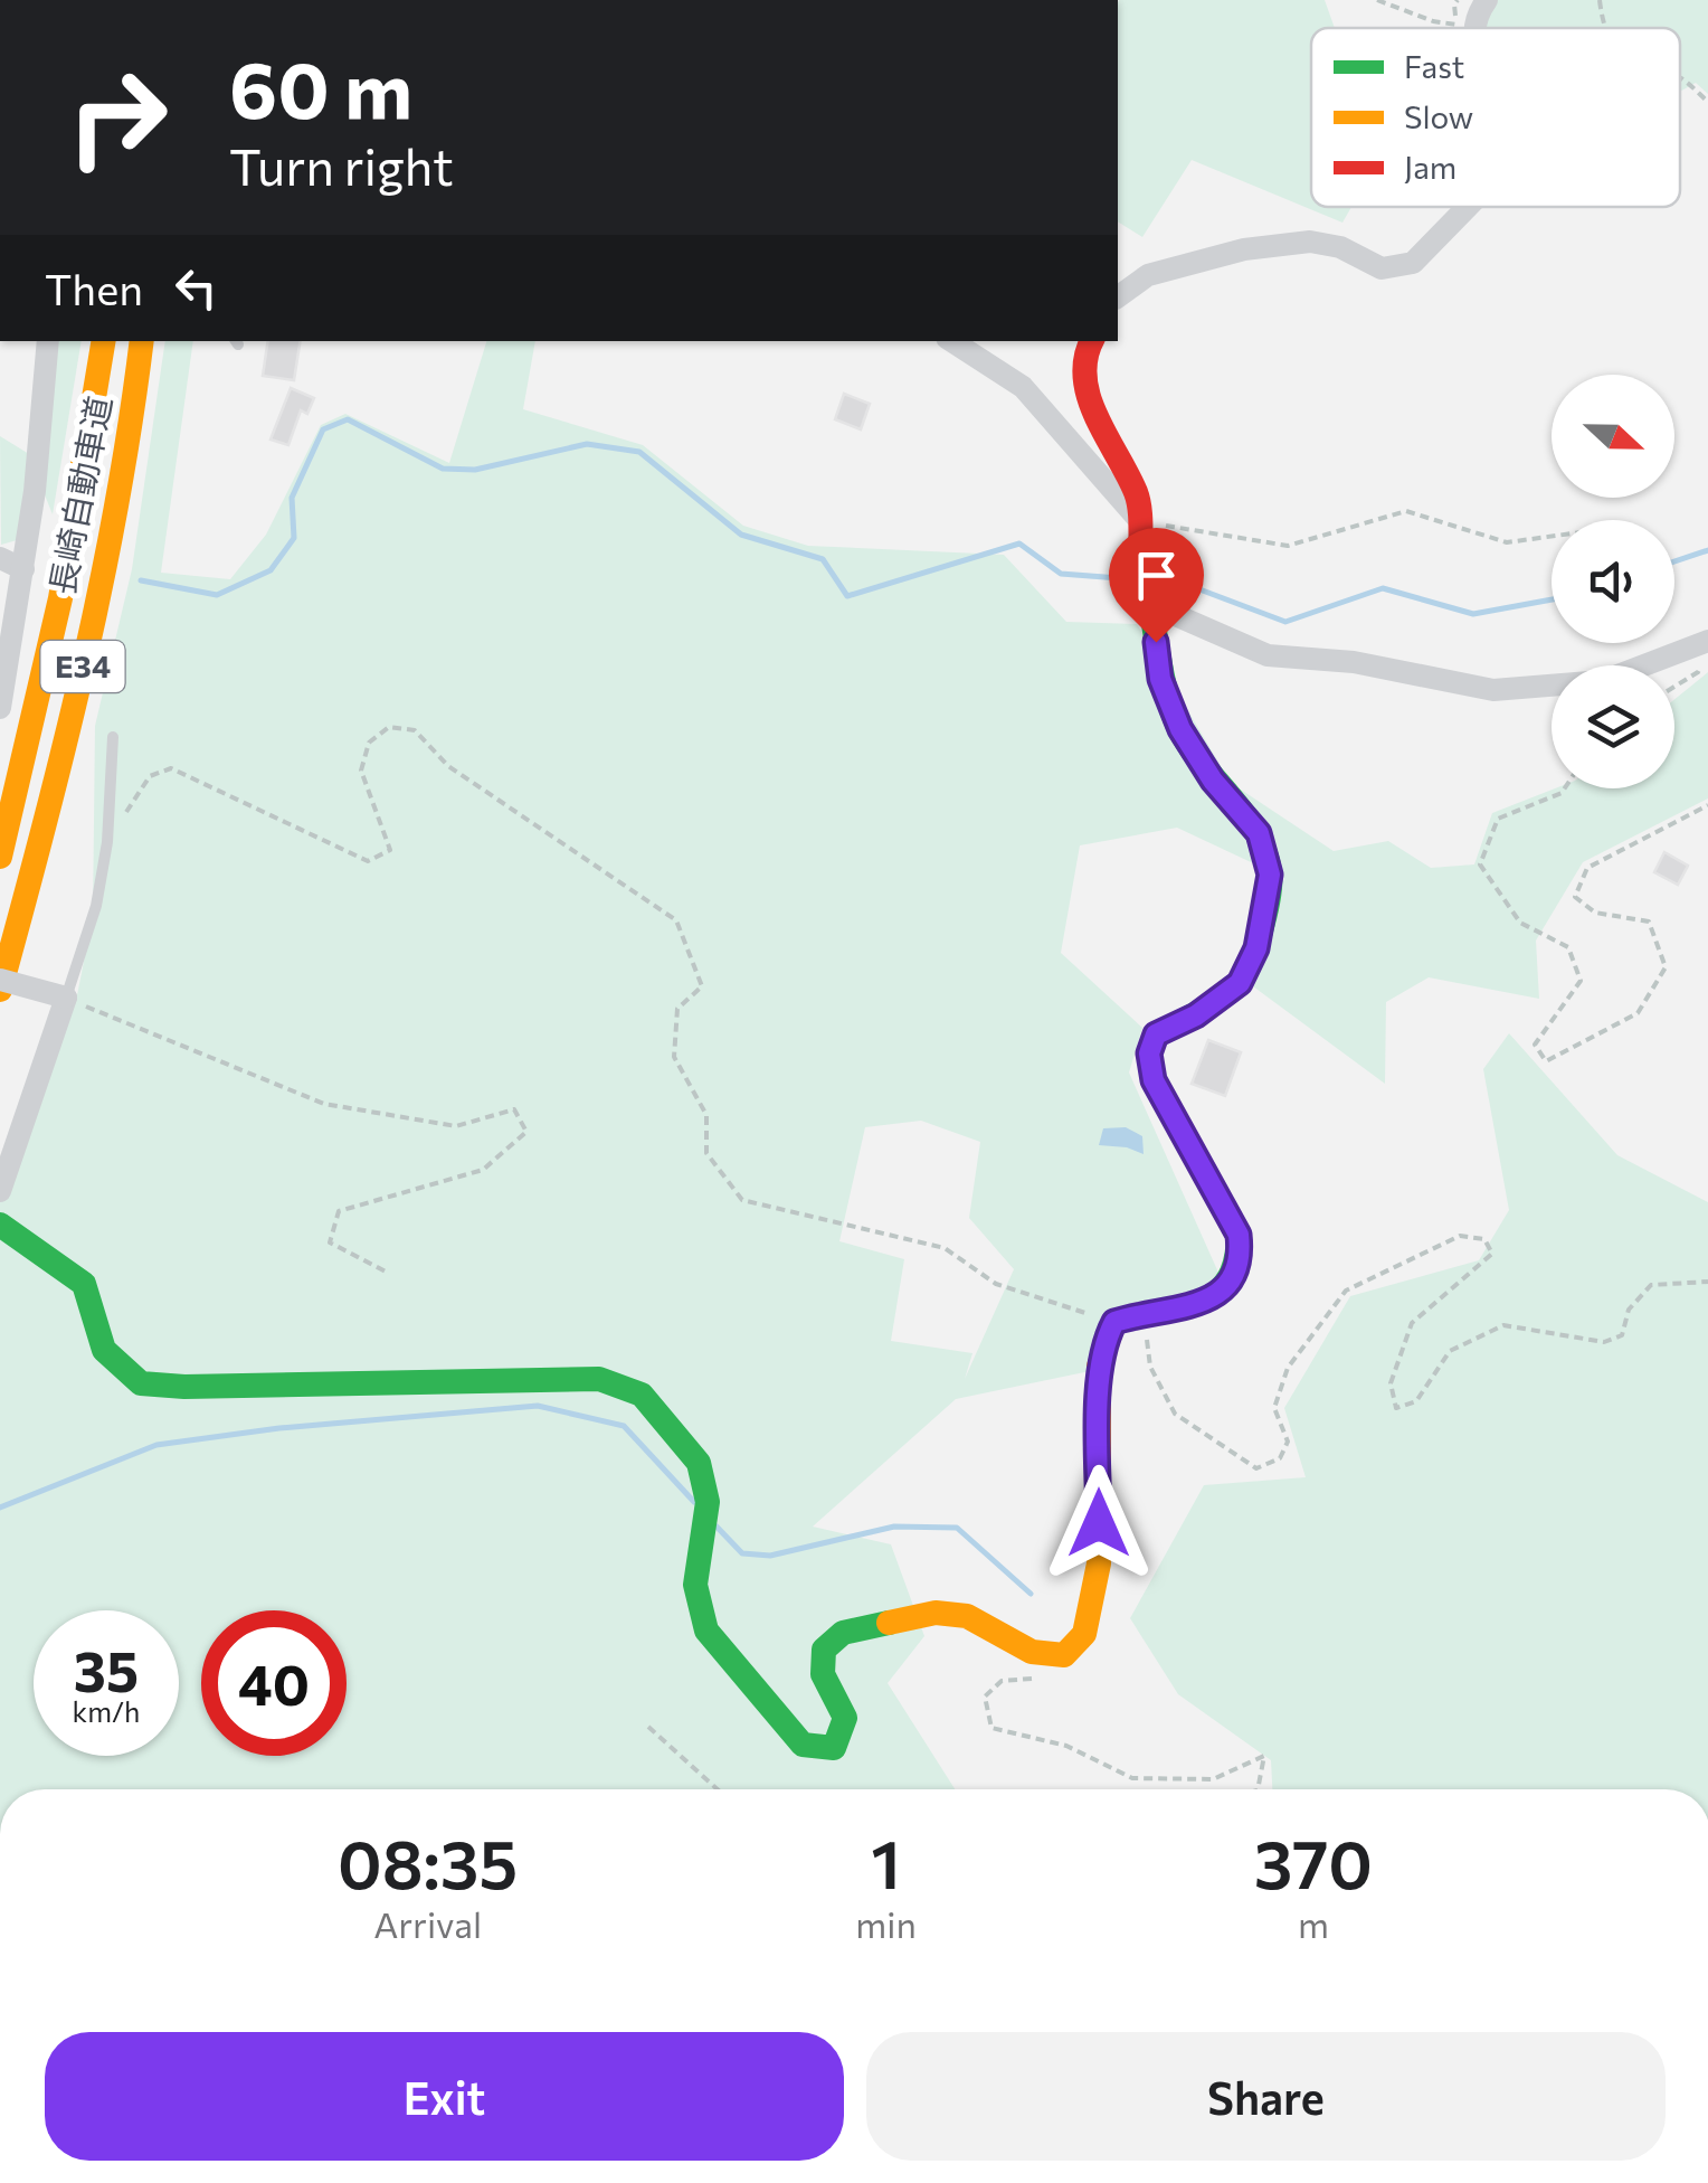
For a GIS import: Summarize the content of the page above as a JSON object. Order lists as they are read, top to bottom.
{
  "streets": {
    "main road": ["長崎自動車道", "E34"]
  },
  "legend": ["Fast", "Slow", "Jam"],
  "north": "right",
  "page": {
    "turn": ["60 m", "Turn right"],
    "then": "Then",
    "speed": "35 km/h",
    "limit": "40",
    "eta": [
      "08:35",
      "Arrival",
      "1",
      "min",
      "370",
      "m"
    ],
    "buttons": ["Exit", "Share"]
  }
}
